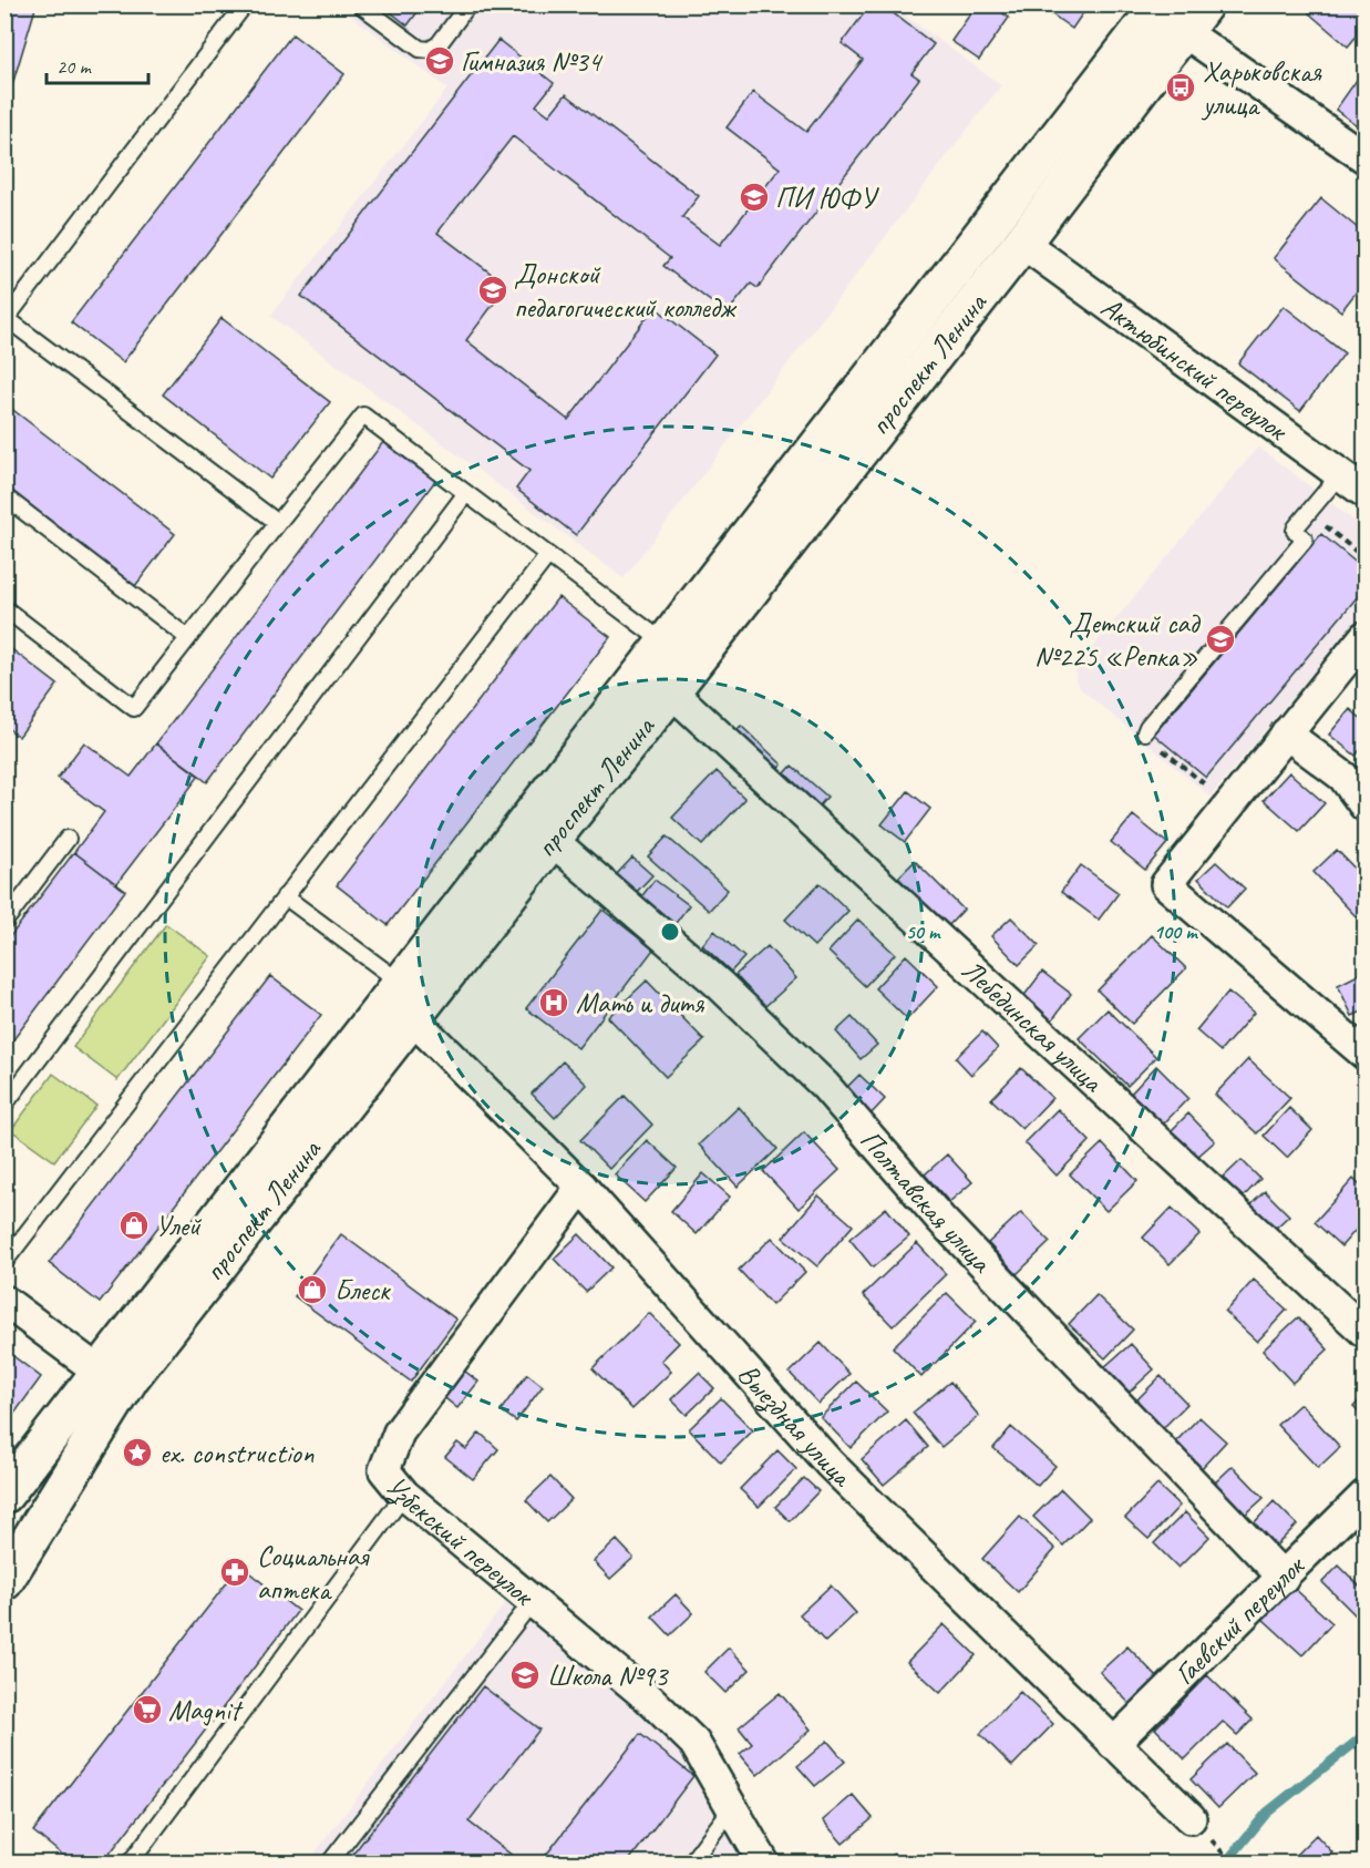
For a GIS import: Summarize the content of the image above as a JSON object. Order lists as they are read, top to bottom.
{
  "streets": {
    "main road": ["проспект Ленина"],
    "street": [
      "Актюбинский переулок",
      "Лебединская улица",
      "Полтавская улица",
      "Выездная улица",
      "Узбекский переулок",
      "Гаевский переулок"
    ]
  },
  "crossings": [
    ["проспект Ленина", "Актюбинский переулок"],
    ["проспект Ленина", "Лебединская улица"],
    ["проспект Ленина", "Полтавская улица"],
    ["проспект Ленина", "Выездная улица"],
    ["Полтавская улица", "Гаевский переулок"],
    ["Выездная улица", "Узбекский переулок"],
    ["Выездная улица", "Гаевский переулок"]
  ],
  "places": {
    "school or university": [
      "Гимназия №34",
      "ПИ ЮФУ",
      "Донской педагогический колледж",
      "Детский сад №225 «Репка»",
      "Школа №93"
    ],
    "bus stop": ["Харьковская улица"],
    "hospital": ["Мать и дитя"],
    "shop": ["Улей", "Блеск"],
    "place": ["ex. construction"],
    "pharmacy": ["Социальная аптека"],
    "supermarket": ["Magnit"]
  },
  "scale_bar": "20 m",
  "rings": ["50 m", "100 m"]
}
